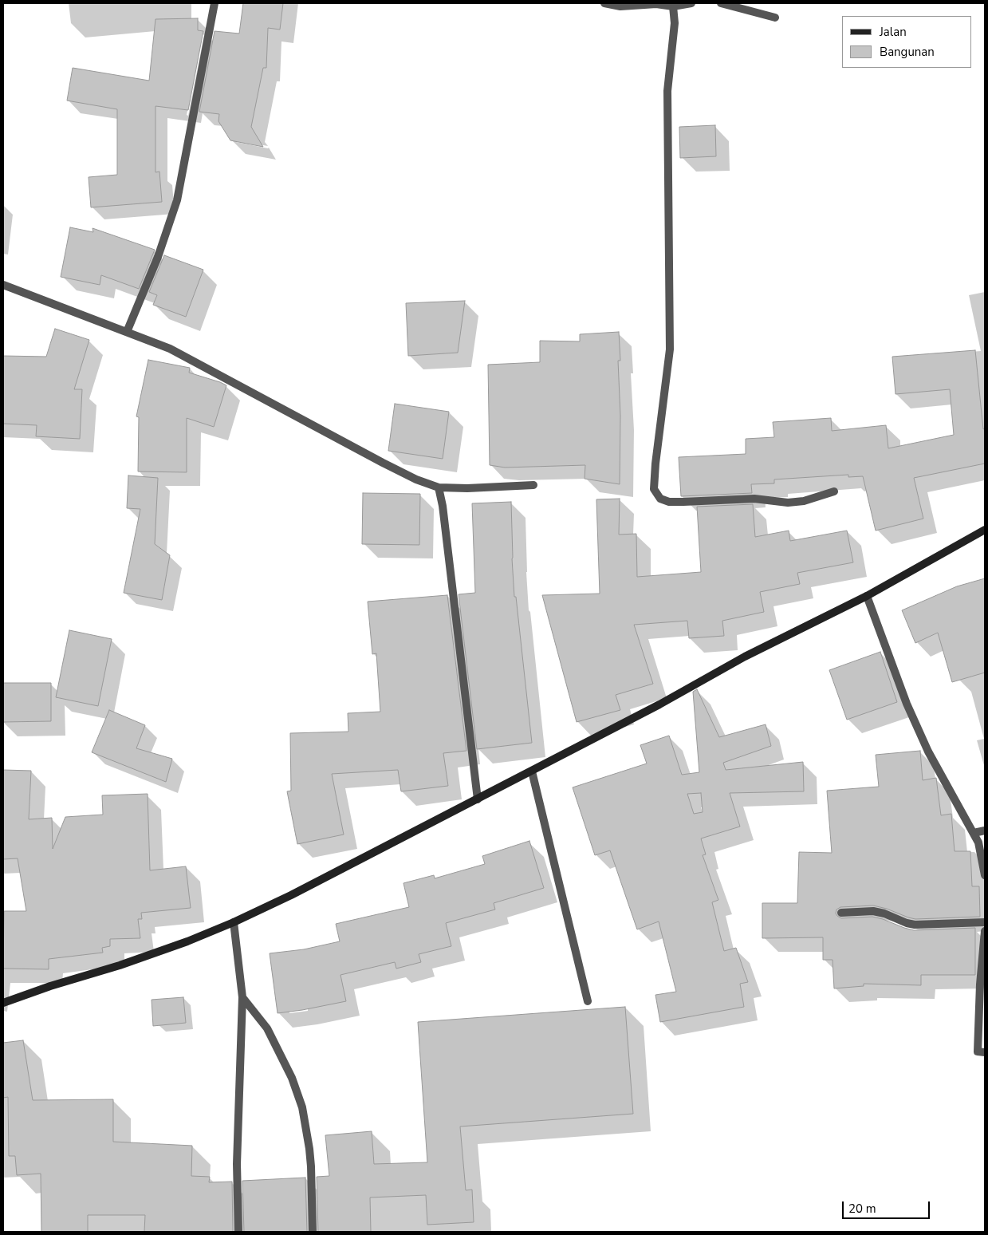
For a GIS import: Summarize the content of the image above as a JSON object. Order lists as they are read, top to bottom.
{
  "legend": ["Jalan", "Bangunan"],
  "scale_bar": "20 m"
}
